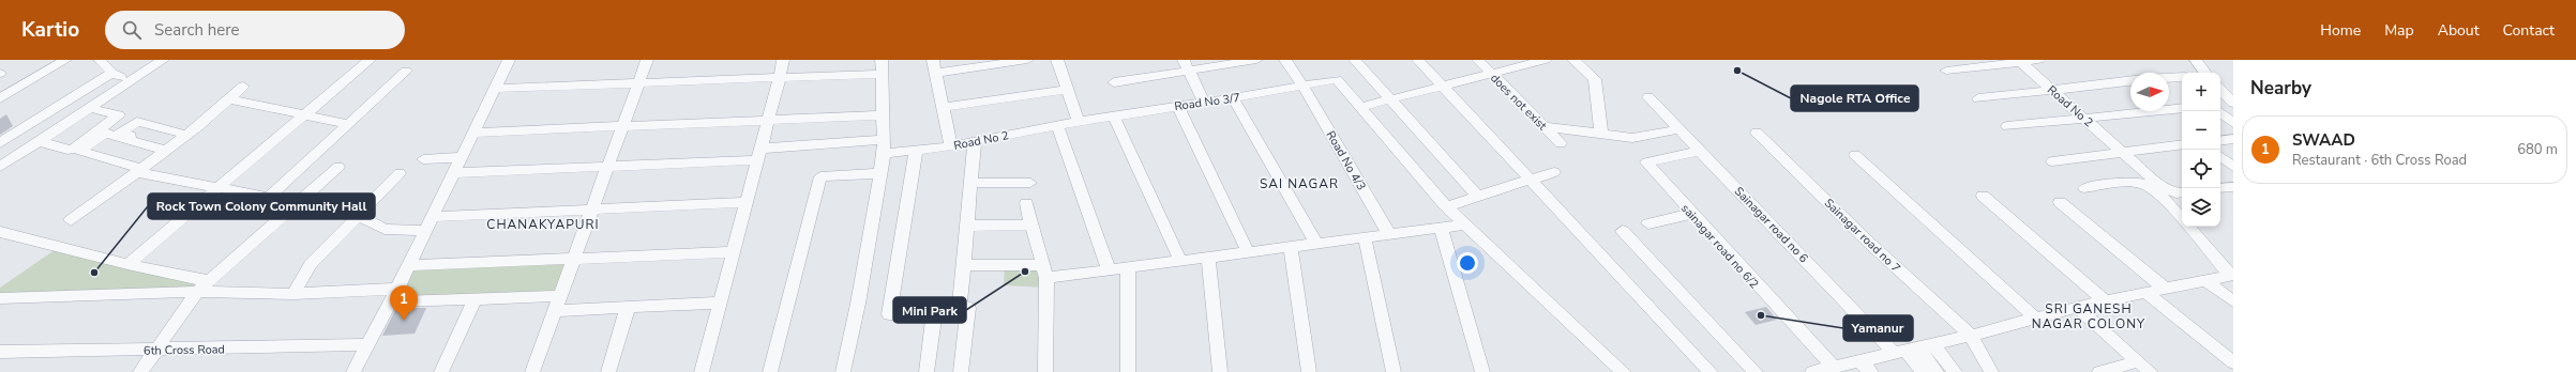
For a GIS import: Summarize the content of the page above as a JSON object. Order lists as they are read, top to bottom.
{
  "streets": {
    "street": [
      "Road No 3/7",
      "does not exist",
      "Road No 2",
      "Road No 4/3",
      "Sainagar road no 6",
      "Sainagar road no 7",
      "sainagar road no 6/2",
      "6th Cross Road"
    ]
  },
  "crossings": [
    ["Road No 3/7", "Road No 2"],
    ["Road No 3/7", "Road No 4/3"],
    ["Sainagar road no 6", "sainagar road no 6/2"]
  ],
  "districts": ["SAI NAGAR", "CHANAKYAPURI", "SRI GANESH NAGAR COLONY"],
  "places": [
    "Nagole RTA Office",
    "Mini Park",
    "Rock Town Colony Community Hall",
    "Yamanur"
  ],
  "north": "right",
  "page": {
    "header": "Kartio",
    "search": "Search here",
    "nav": [
      "Home",
      "Map",
      "About",
      "Contact"
    ],
    "heading": "Nearby",
    "map_buttons": ["+", "−"],
    "list": [
      {
        "mark": "1",
        "name": "SWAAD",
        "note": "Restaurant · 6th Cross Road",
        "value": "680 m"
      }
    ],
    "pins": "1"
  }
}
